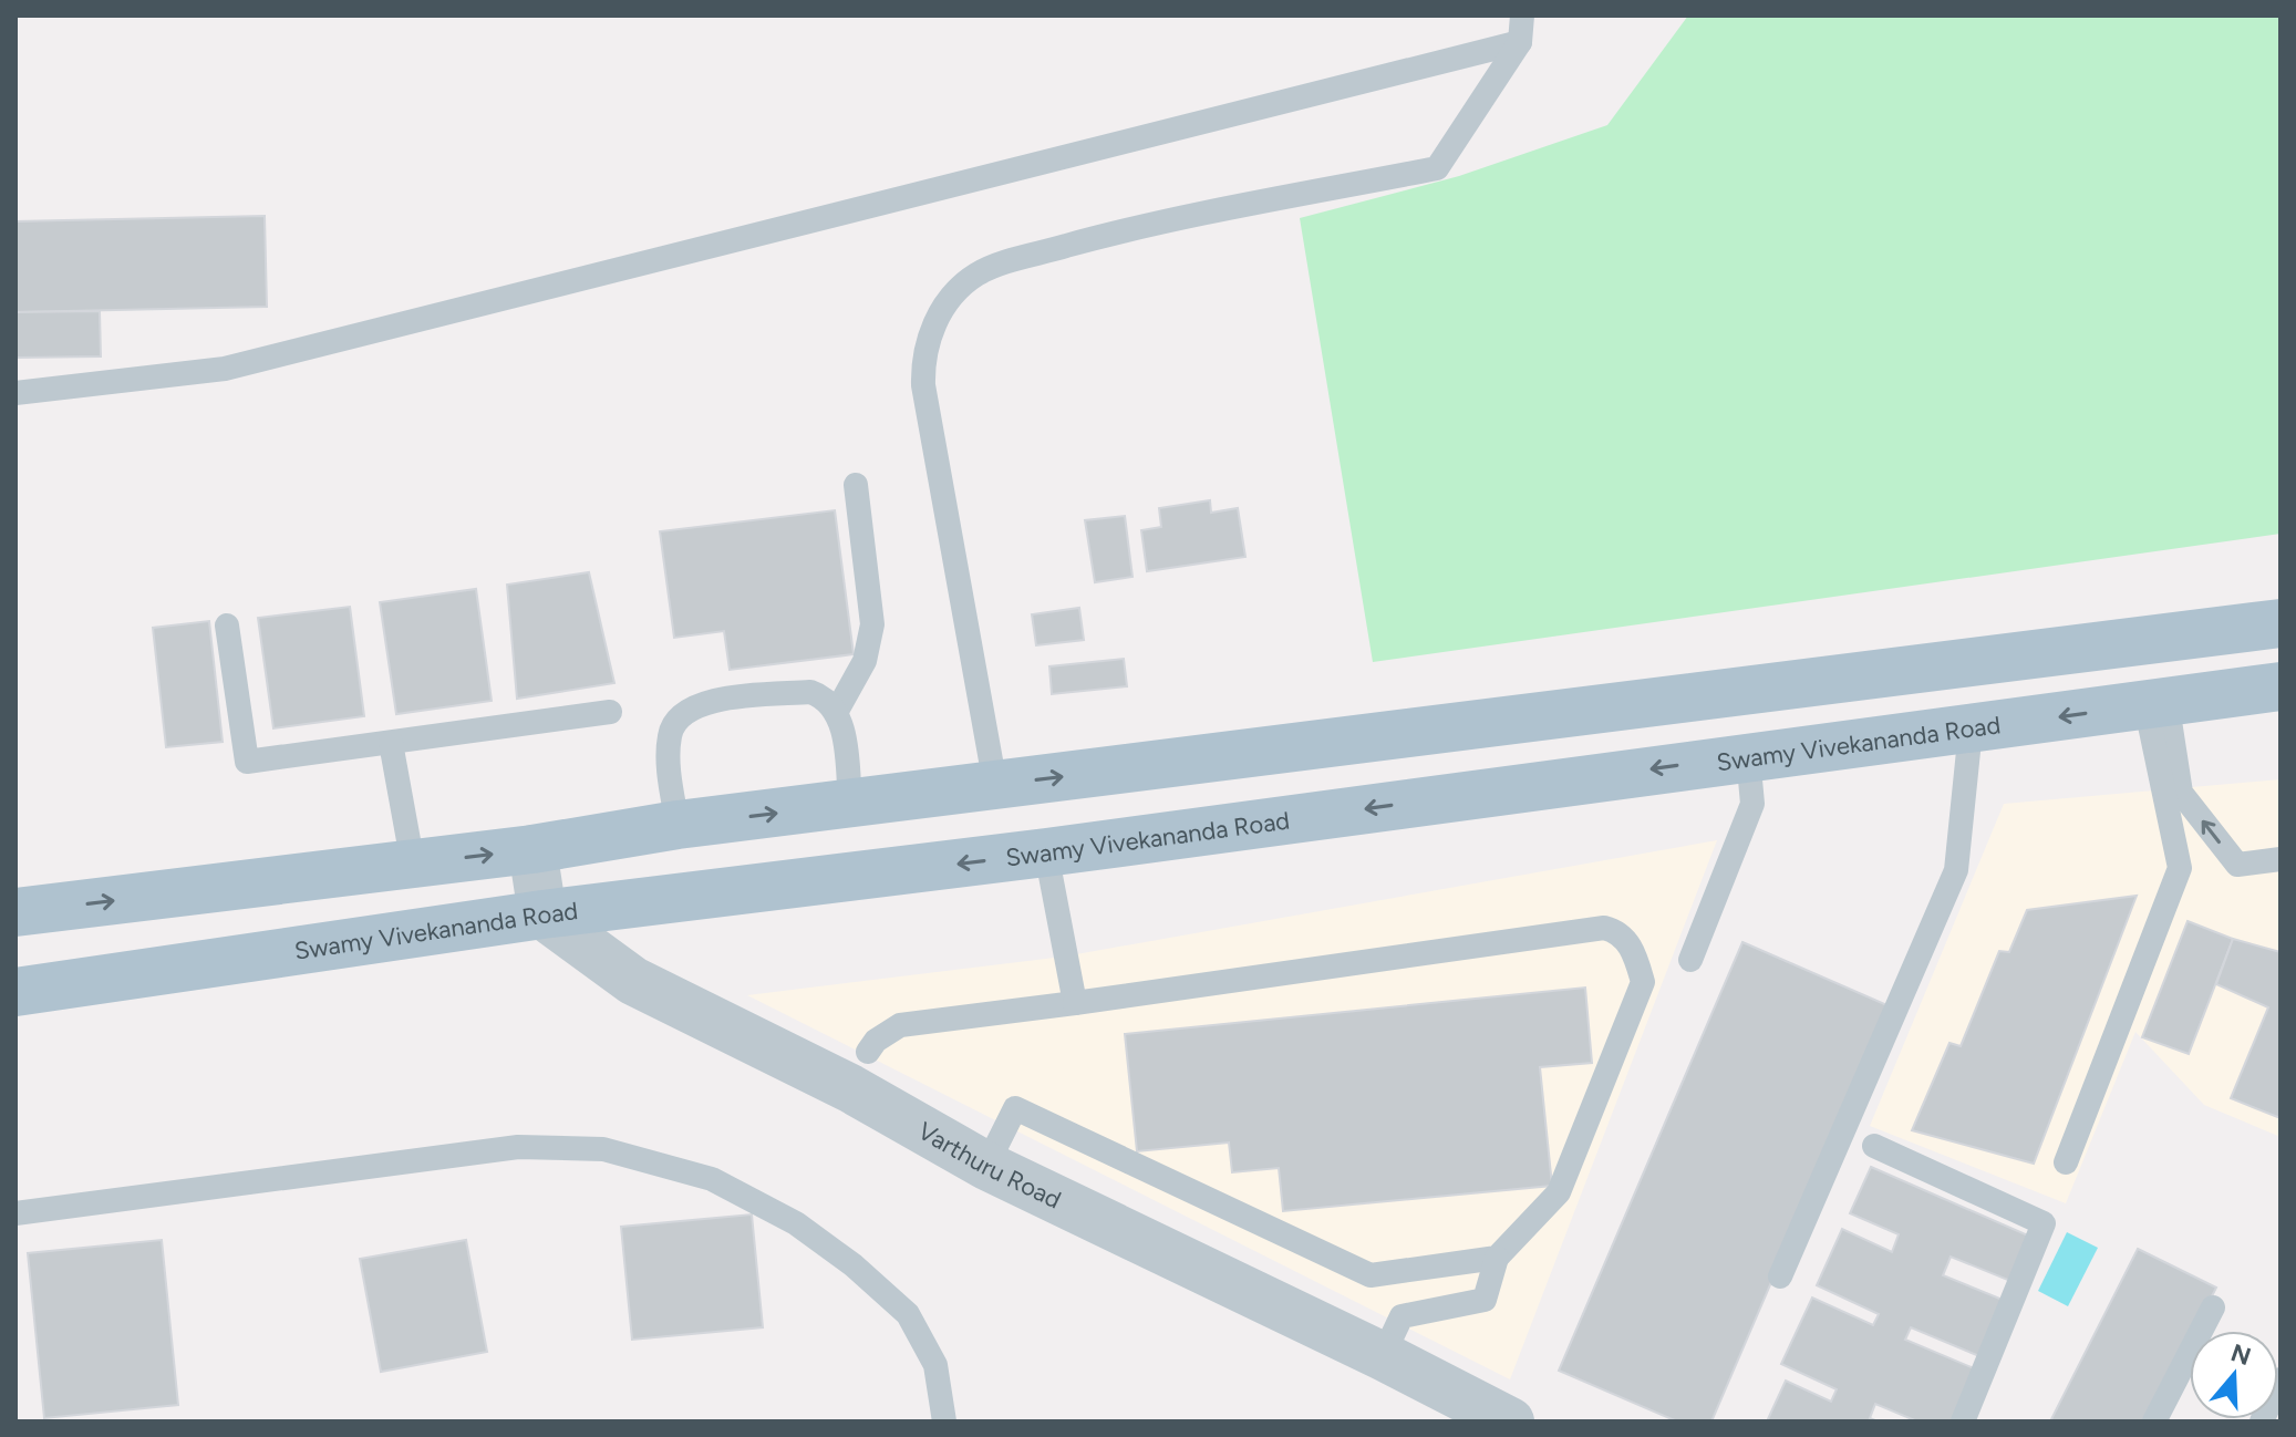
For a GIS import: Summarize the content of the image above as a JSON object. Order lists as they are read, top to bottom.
{
  "streets": {
    "main road": ["Swamy Vivekananda Road"],
    "street": ["Varthuru Road"]
  },
  "crossings": [
    ["Swamy Vivekananda Road", "Varthuru Road"]
  ],
  "north": "top"
}
